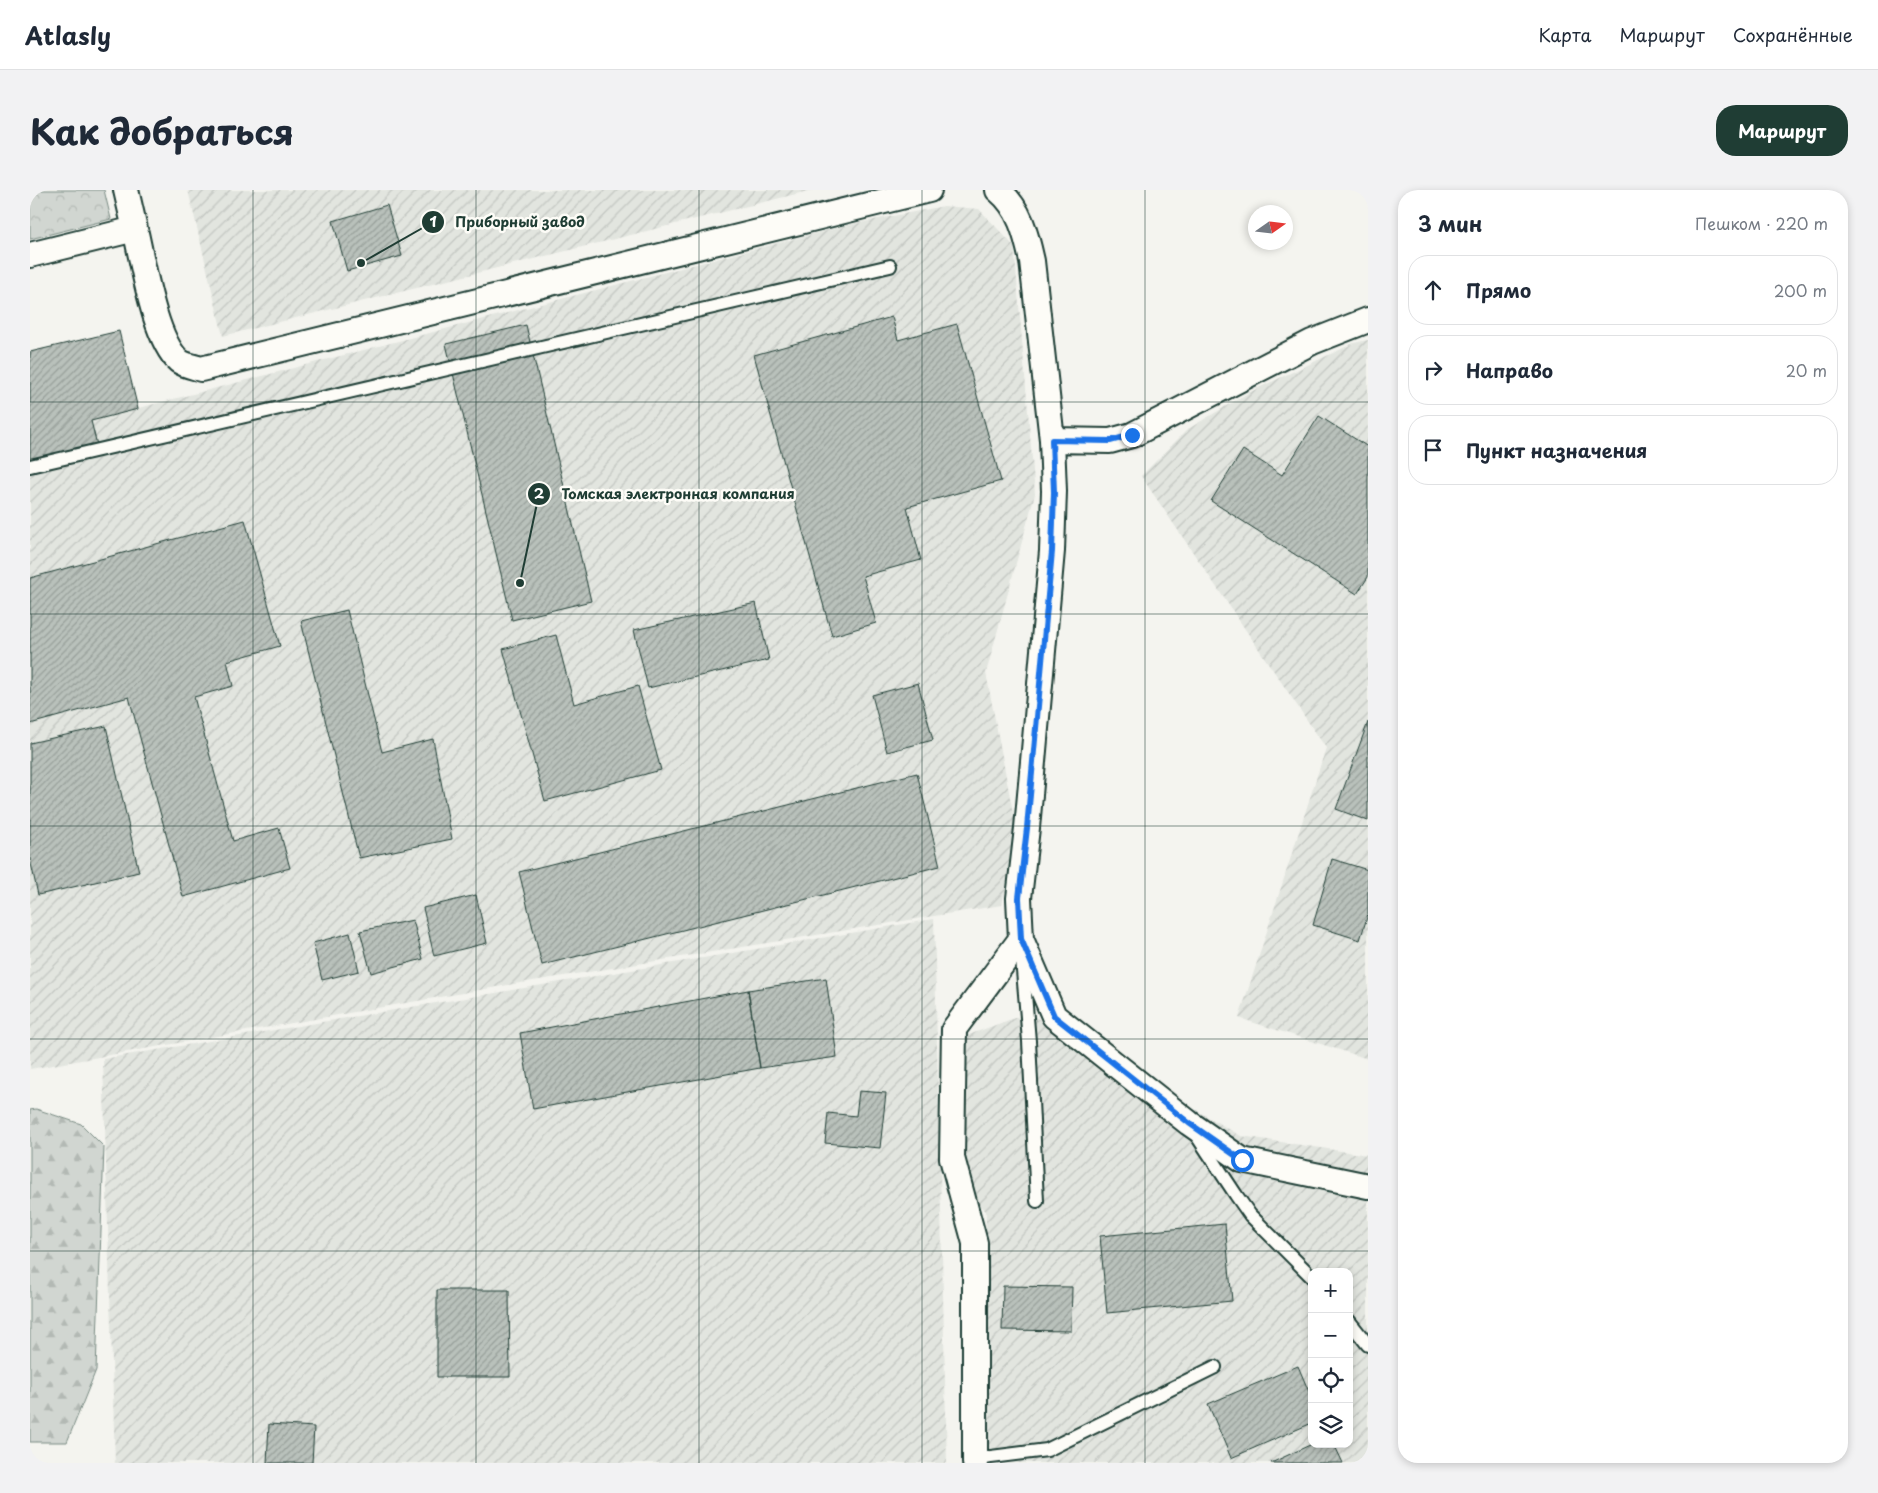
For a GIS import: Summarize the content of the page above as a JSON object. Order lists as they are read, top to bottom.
{
  "places": ["Приборный завод", "Томская электронная компания"],
  "north": "right",
  "page": {
    "header": "Atlasly",
    "nav": ["Карта", "Маршрут", "Сохранённые"],
    "title": "Как добраться",
    "buttons": "Маршрут",
    "heading": ["3 мин", "Пешком · 220 m"],
    "list": [
      ["Прямо", "200 m"],
      ["Направо", "20 m"],
      "Пункт назначения"
    ],
    "map_buttons": ["+", "−"]
  }
}
